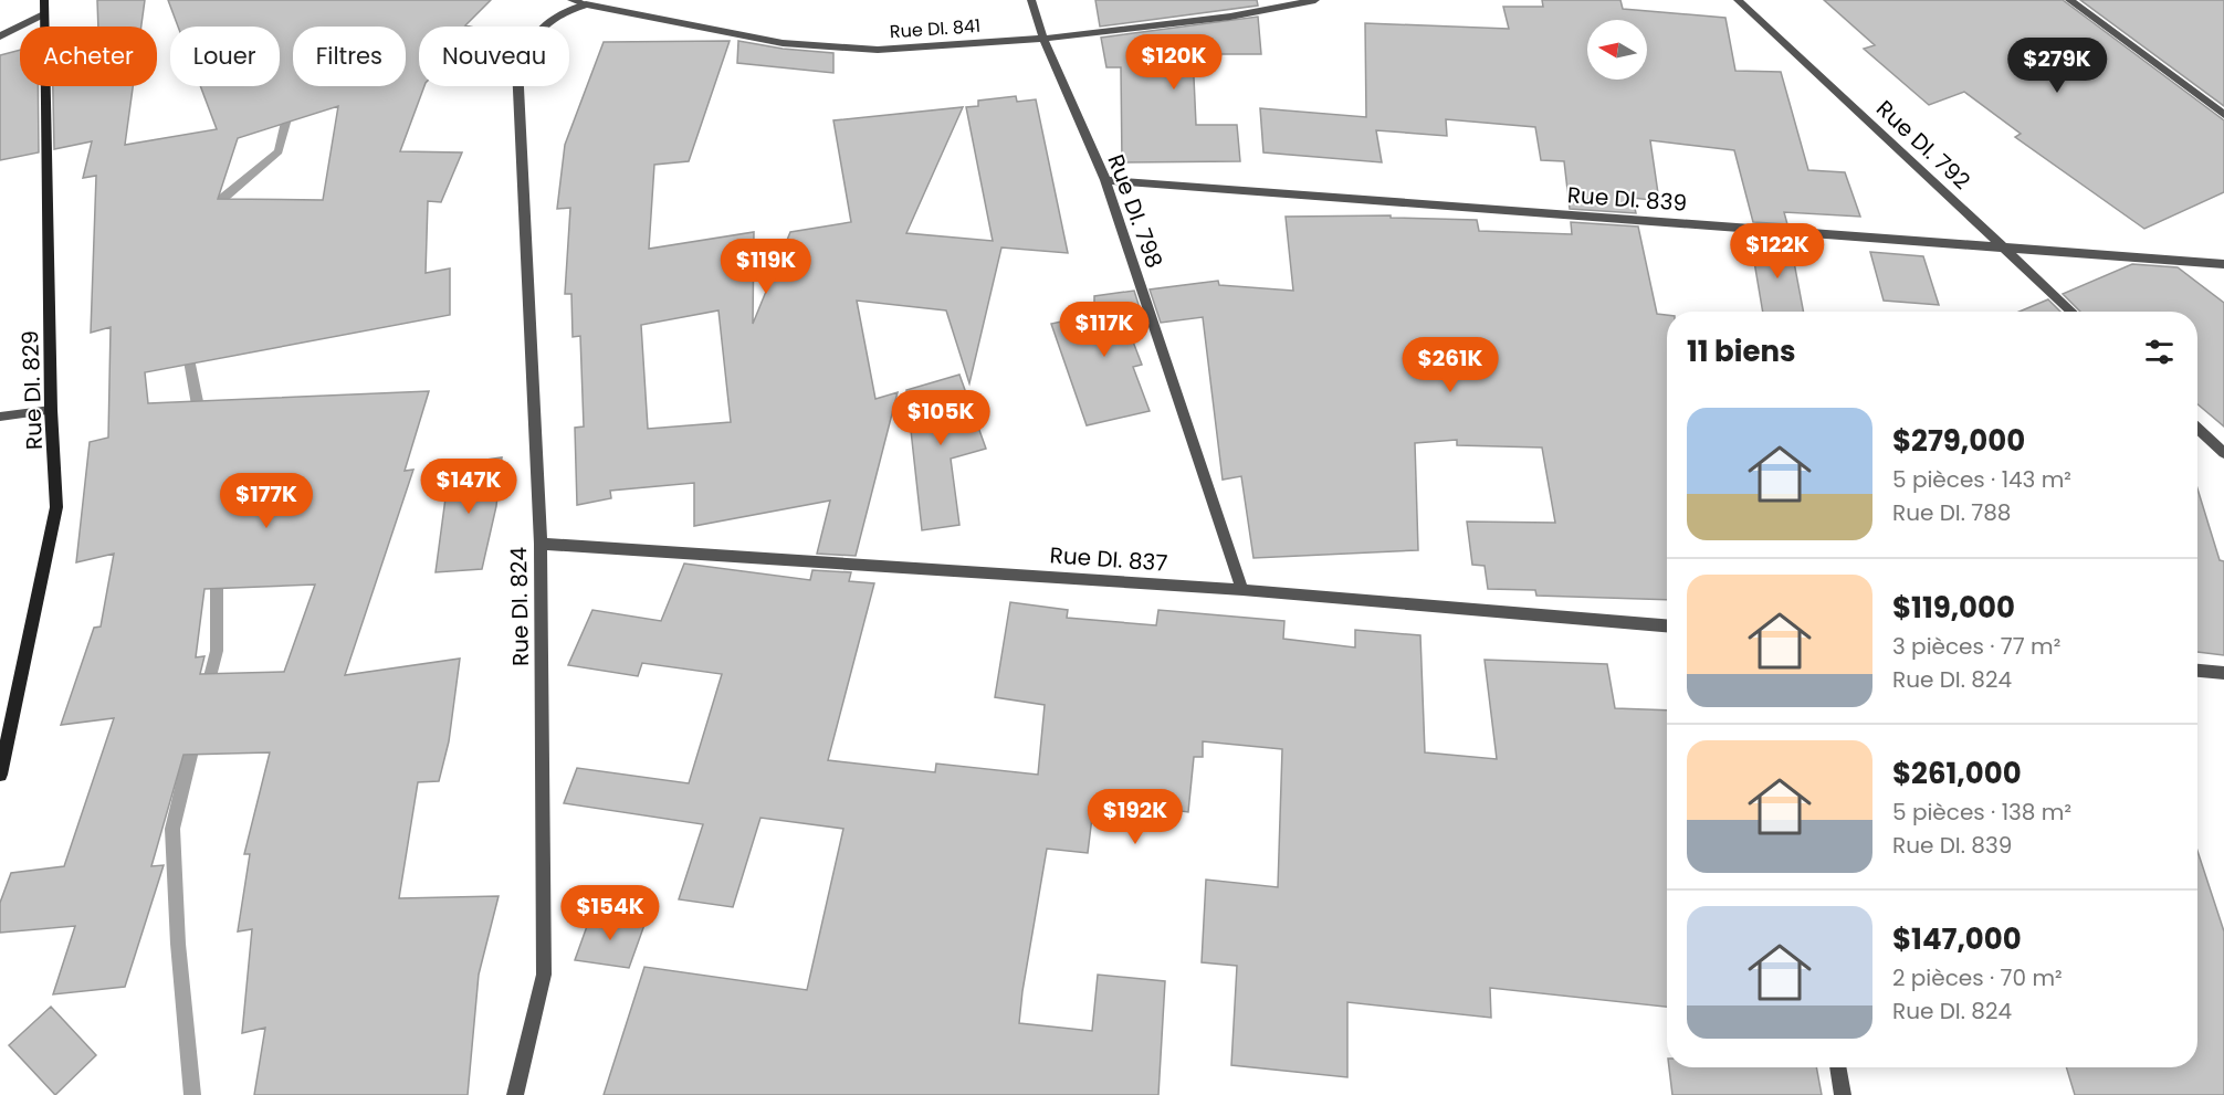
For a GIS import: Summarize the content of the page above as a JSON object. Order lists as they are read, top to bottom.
{
  "streets": {
    "street": [
      "Rue DI. 841",
      "Rue DI. 792",
      "Rue DI. 839",
      "Rue DI. 798",
      "Rue DI. 829",
      "Rue DI. 837",
      "Rue DI. 824"
    ]
  },
  "crossings": [
    ["Rue DI. 841", "Rue DI. 798"],
    ["Rue DI. 841", "Rue DI. 824"],
    ["Rue DI. 792", "Rue DI. 839"],
    ["Rue DI. 839", "Rue DI. 798"],
    ["Rue DI. 798", "Rue DI. 837"],
    ["Rue DI. 837", "Rue DI. 824"]
  ],
  "north": "left",
  "page": {
    "chip": [
      "Acheter",
      "Louer",
      "Filtres",
      "Nouveau"
    ],
    "price": [
      "$120K",
      "$279K",
      "$122K",
      "$119K",
      "$117K",
      "$261K",
      "$105K",
      "$147K",
      "$177K",
      "$192K",
      "$154K"
    ],
    "heading": "11 biens",
    "list": [
      {
        "name": "$279,000",
        "note": "5 pièces · 143 m² · Rue DI. 788"
      },
      {
        "name": "$119,000",
        "note": "3 pièces · 77 m² · Rue DI. 824"
      },
      {
        "name": "$261,000",
        "note": "5 pièces · 138 m² · Rue DI. 839"
      },
      {
        "name": "$147,000",
        "note": "2 pièces · 70 m² · Rue DI. 824"
      }
    ]
  }
}
